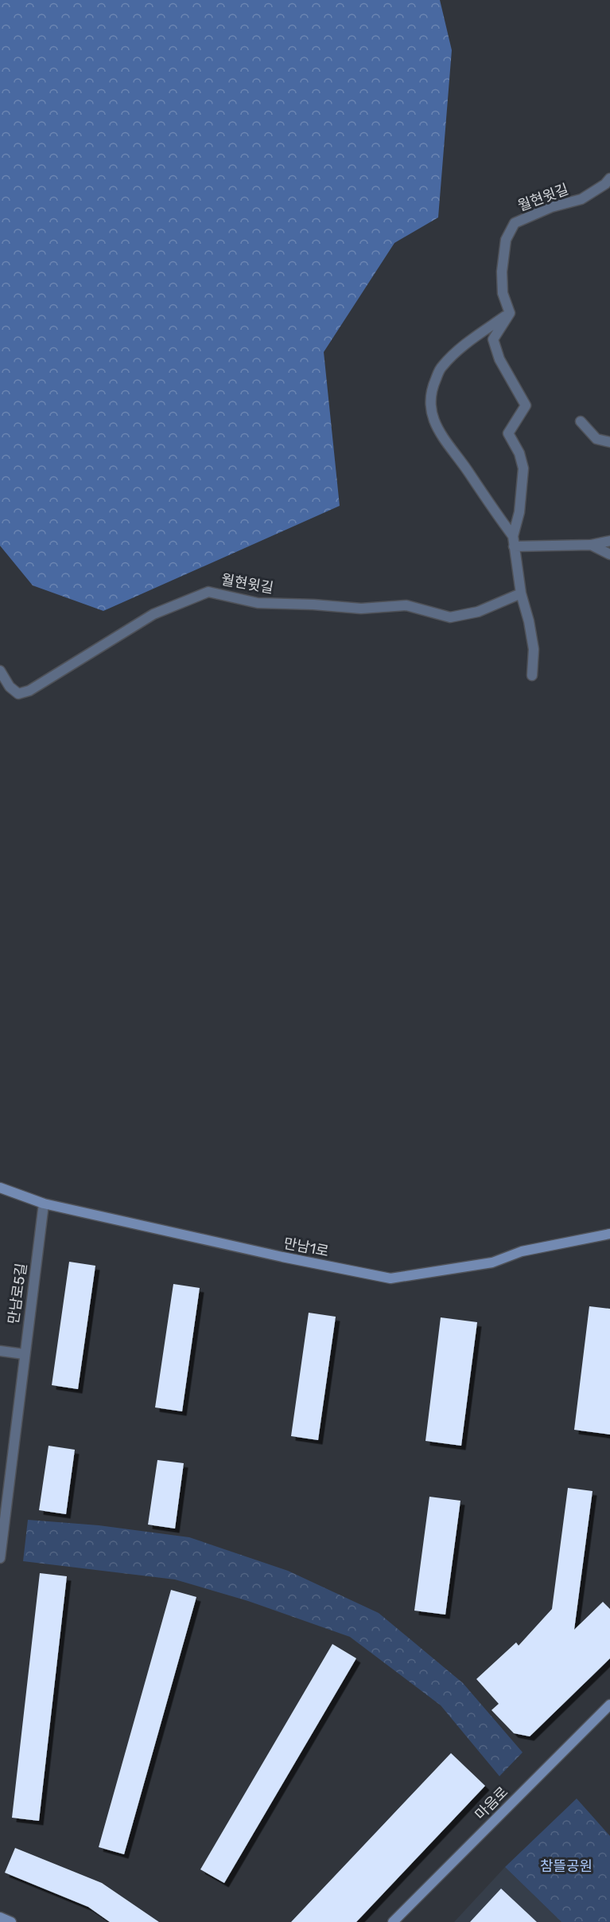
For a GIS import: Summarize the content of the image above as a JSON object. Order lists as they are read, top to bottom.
{
  "streets": {
    "street": [
      "월현윗길",
      "만남1로",
      "만남로5길",
      "마음로"
    ]
  },
  "crossings": [
    ["만남1로", "만남로5길"]
  ],
  "parks": ["참뜰공원"]
}
